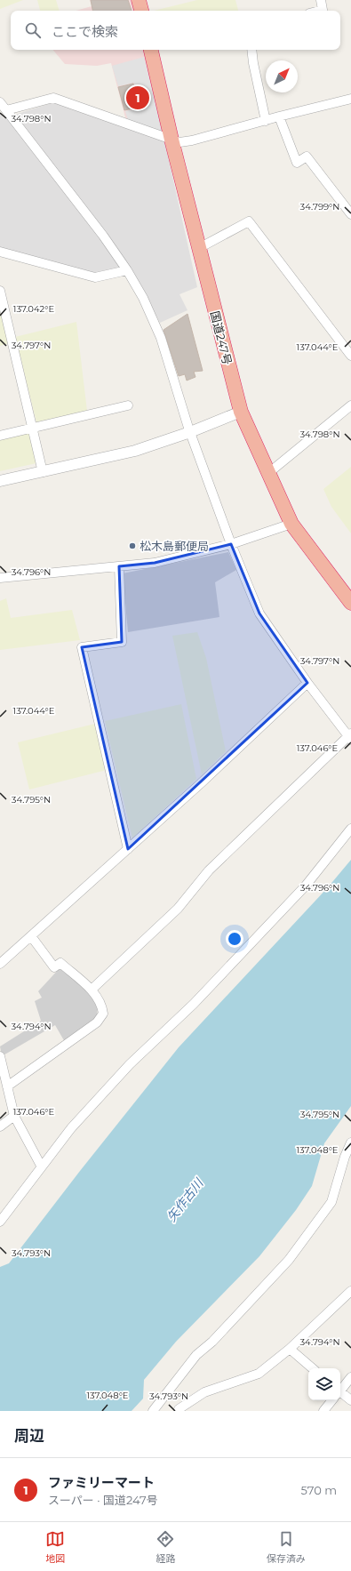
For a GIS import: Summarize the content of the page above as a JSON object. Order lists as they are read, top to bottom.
{
  "streets": {
    "highway": ["国道247号"]
  },
  "water": ["矢作古川"],
  "places": ["松木島郵便局"],
  "north": "top right",
  "page": {
    "search": "ここで検索",
    "pins": "1",
    "heading": "周辺",
    "list": [
      {
        "mark": "1",
        "name": "ファミリーマート",
        "note": "スーパー · 国道247号",
        "value": "570 m"
      }
    ],
    "nav": ["地図", "経路", "保存済み"]
  },
  "coordinates": [
    "34.798°N",
    "34.799°N",
    "137.042°E",
    "34.797°N",
    "137.044°E",
    "34.796°N",
    "137.046°E",
    "34.795°N",
    "34.794°N",
    "137.048°E",
    "34.793°N"
  ]
}
